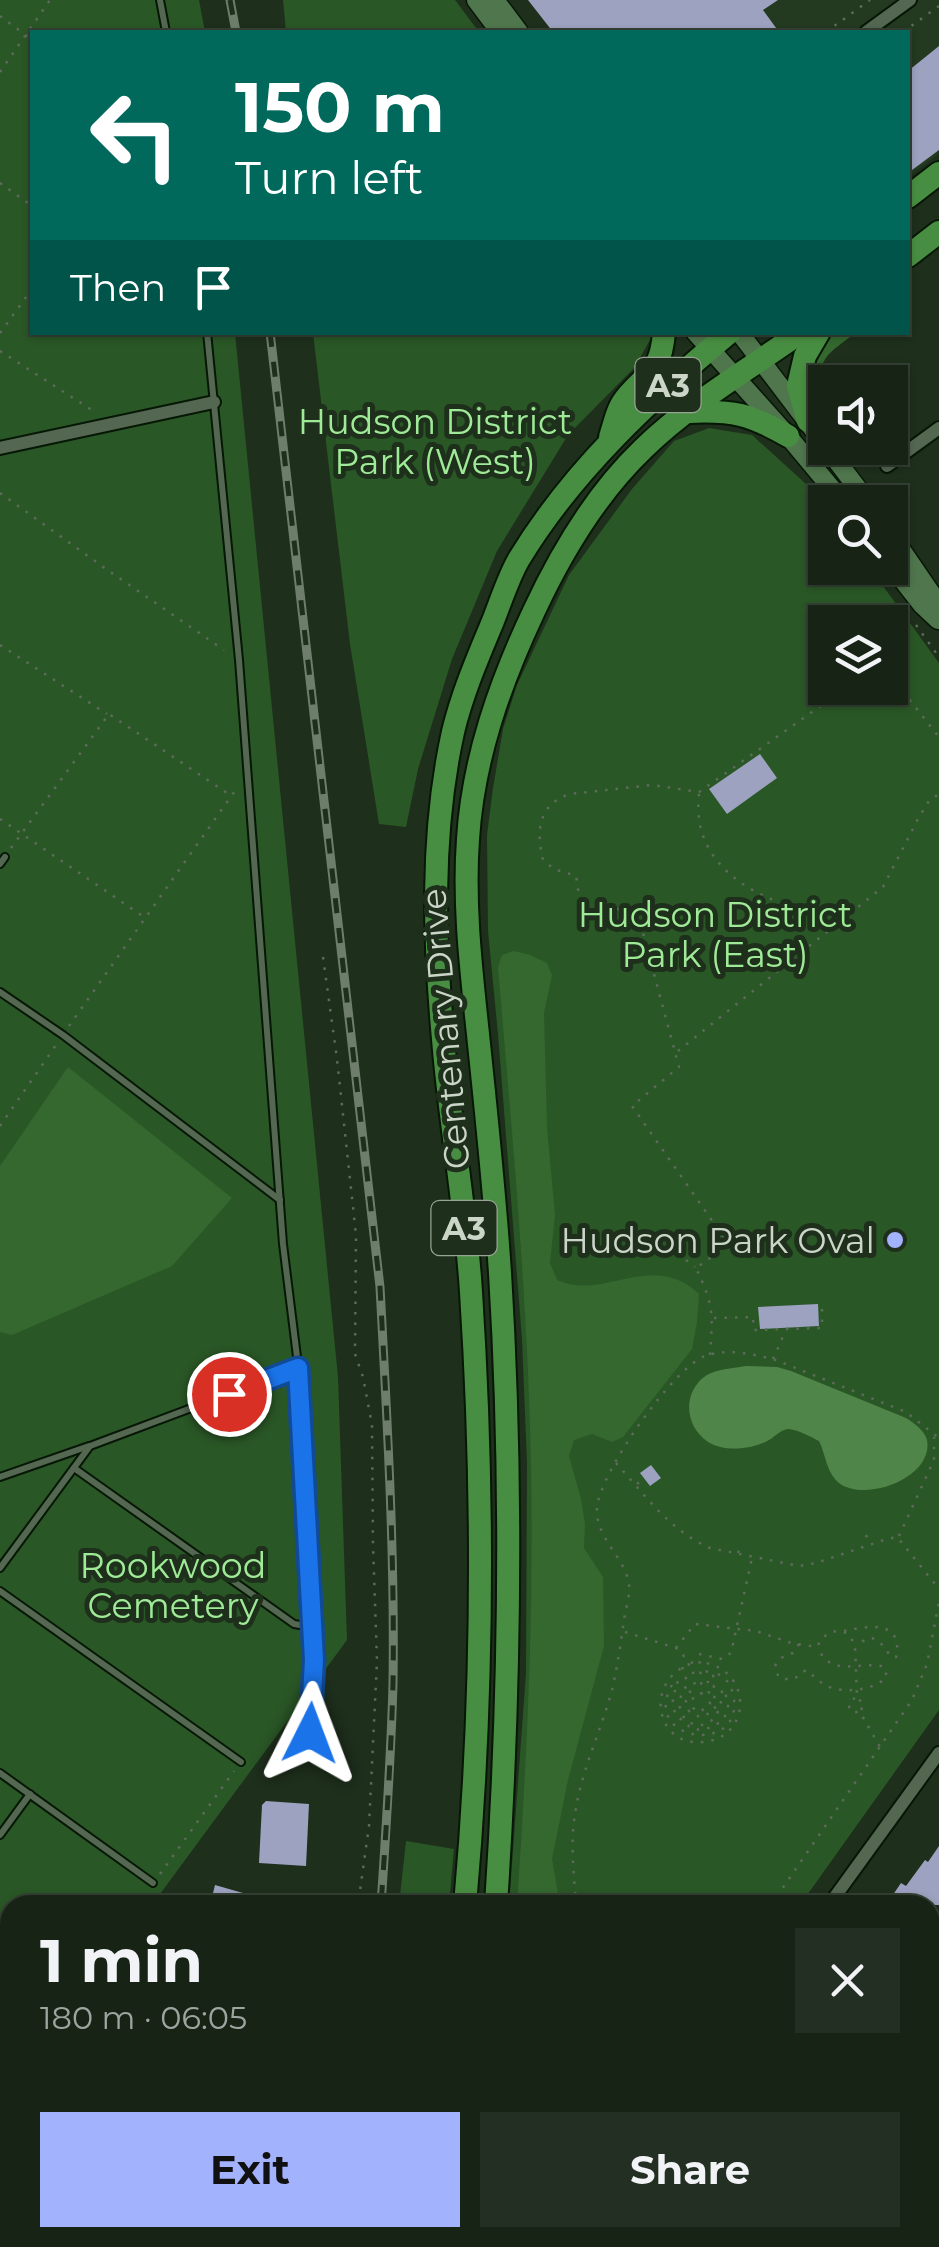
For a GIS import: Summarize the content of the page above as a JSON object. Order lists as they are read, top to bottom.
{
  "streets": {
    "highway": ["A3", "Centenary Drive"]
  },
  "parks": ["Hudson District Park (West)", "Hudson District Park (East)", "Rookwood Cemetery"],
  "places": ["Hudson Park Oval"],
  "page": {
    "turn": ["150 m", "Turn left"],
    "then": "Then",
    "heading": ["1 min", "180 m · 06:05"],
    "buttons": ["Exit", "Share"]
  }
}
